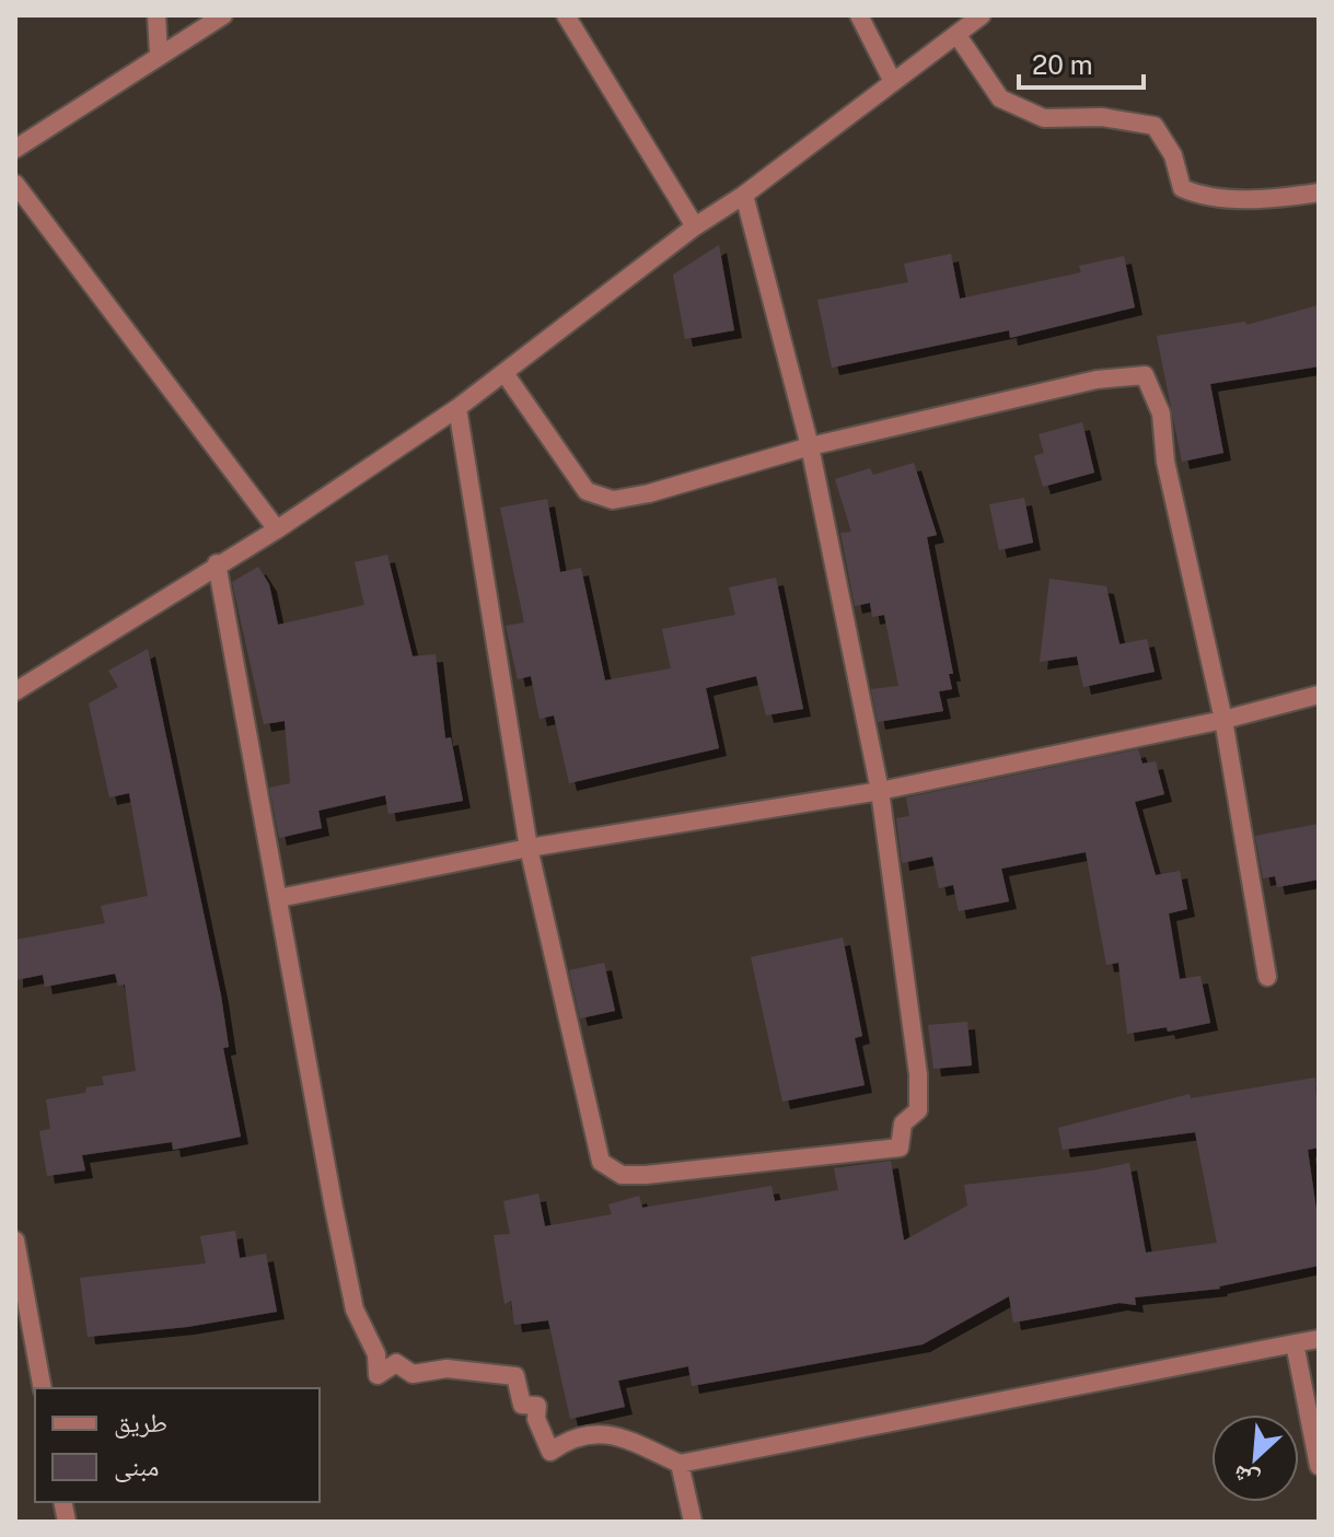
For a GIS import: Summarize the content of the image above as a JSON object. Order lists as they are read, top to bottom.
{
  "legend": ["طريق", "مبنى"],
  "scale_bar": "20 m",
  "north": "bottom left"
}
